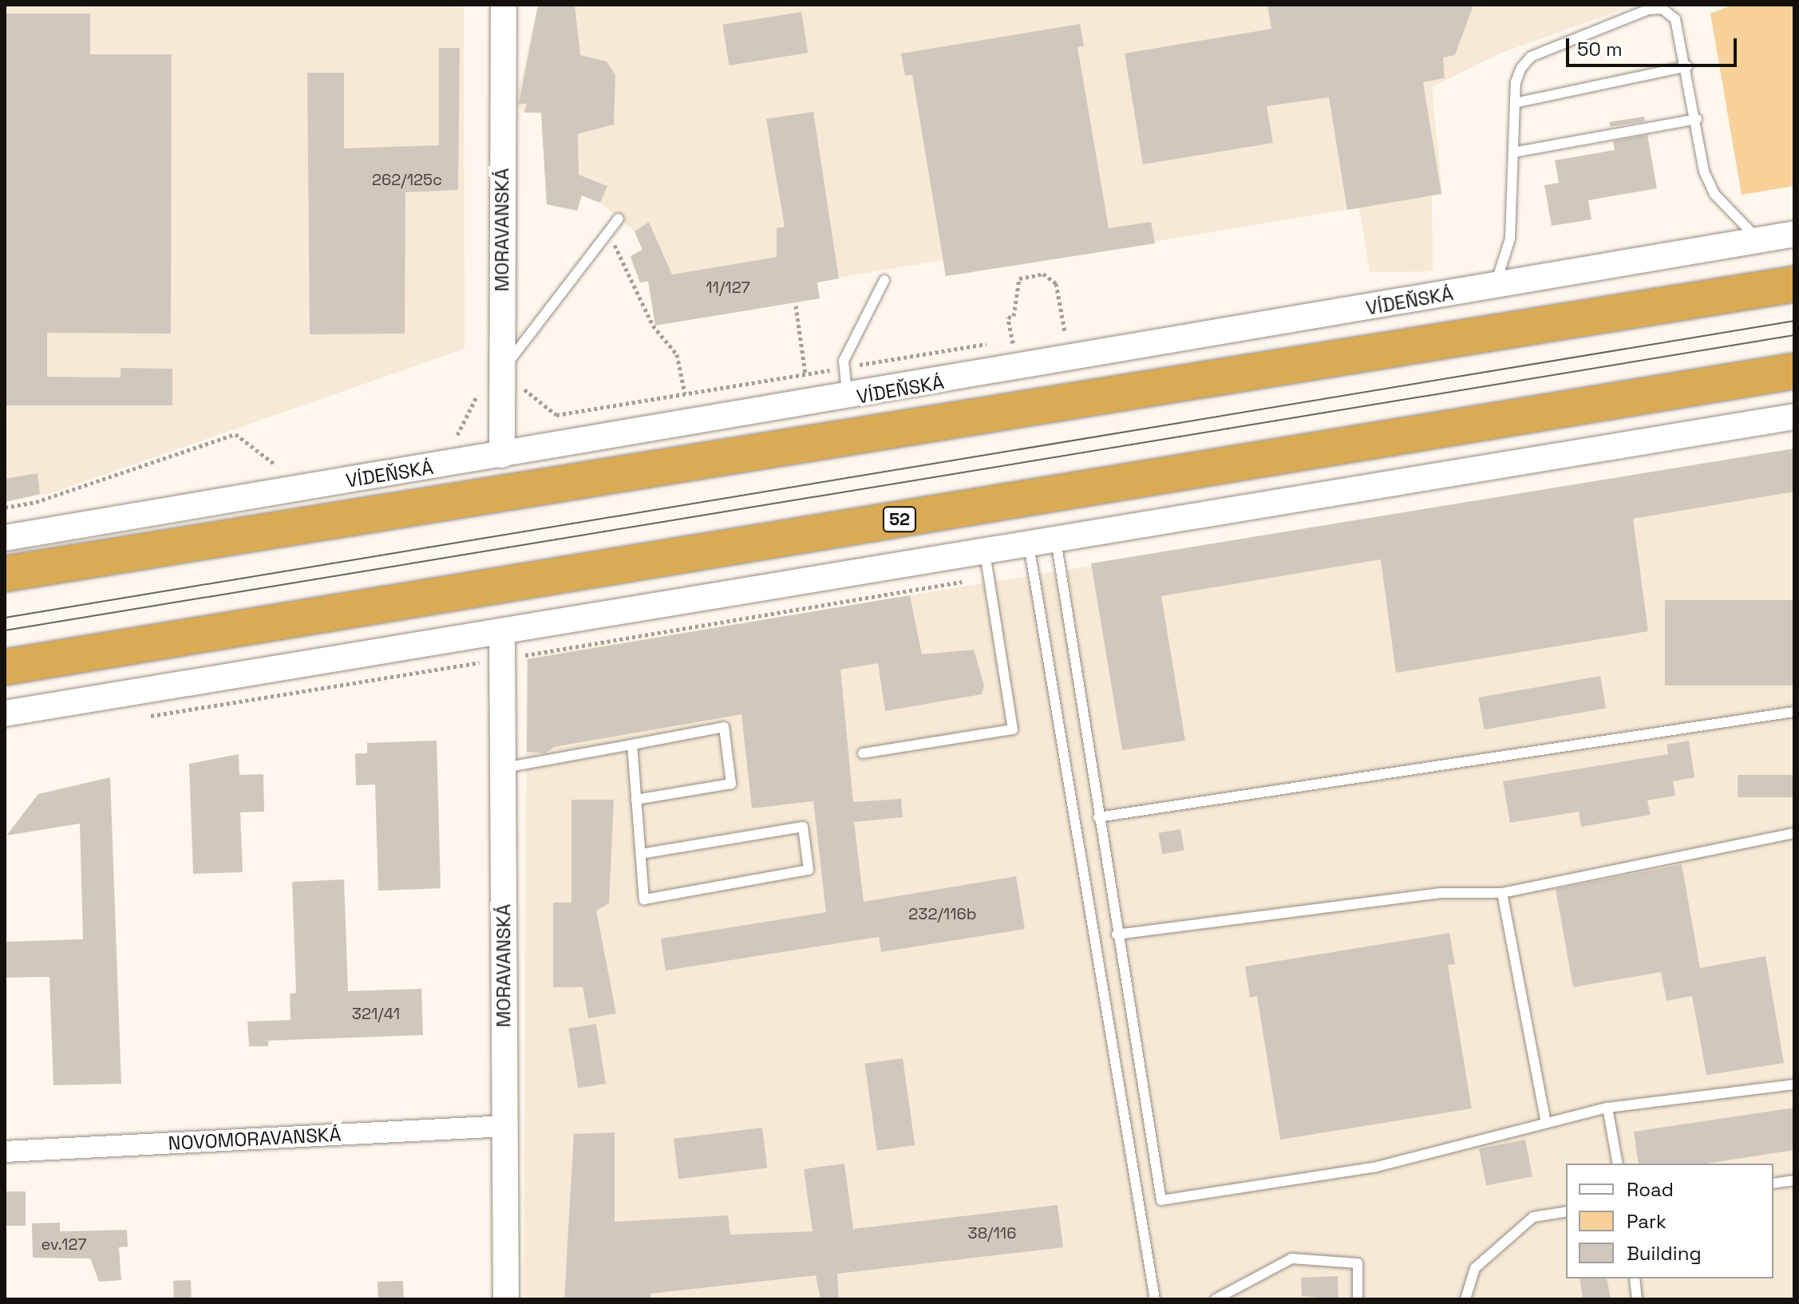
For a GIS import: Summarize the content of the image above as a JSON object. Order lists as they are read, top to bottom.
{
  "streets": {
    "highway": ["VÍDEŇSKÁ", "52"],
    "street": ["MORAVANSKÁ", "NOVOMORAVANSKÁ"]
  },
  "crossings": [
    ["MORAVANSKÁ", "VÍDEŇSKÁ"],
    ["MORAVANSKÁ", "NOVOMORAVANSKÁ"]
  ],
  "house_numbers": [
    "262/125c",
    "11/127",
    "232/116b",
    "321/41",
    "38/116",
    "ev.127"
  ],
  "legend": ["Road", "Park", "Building"],
  "scale_bar": "50 m"
}
